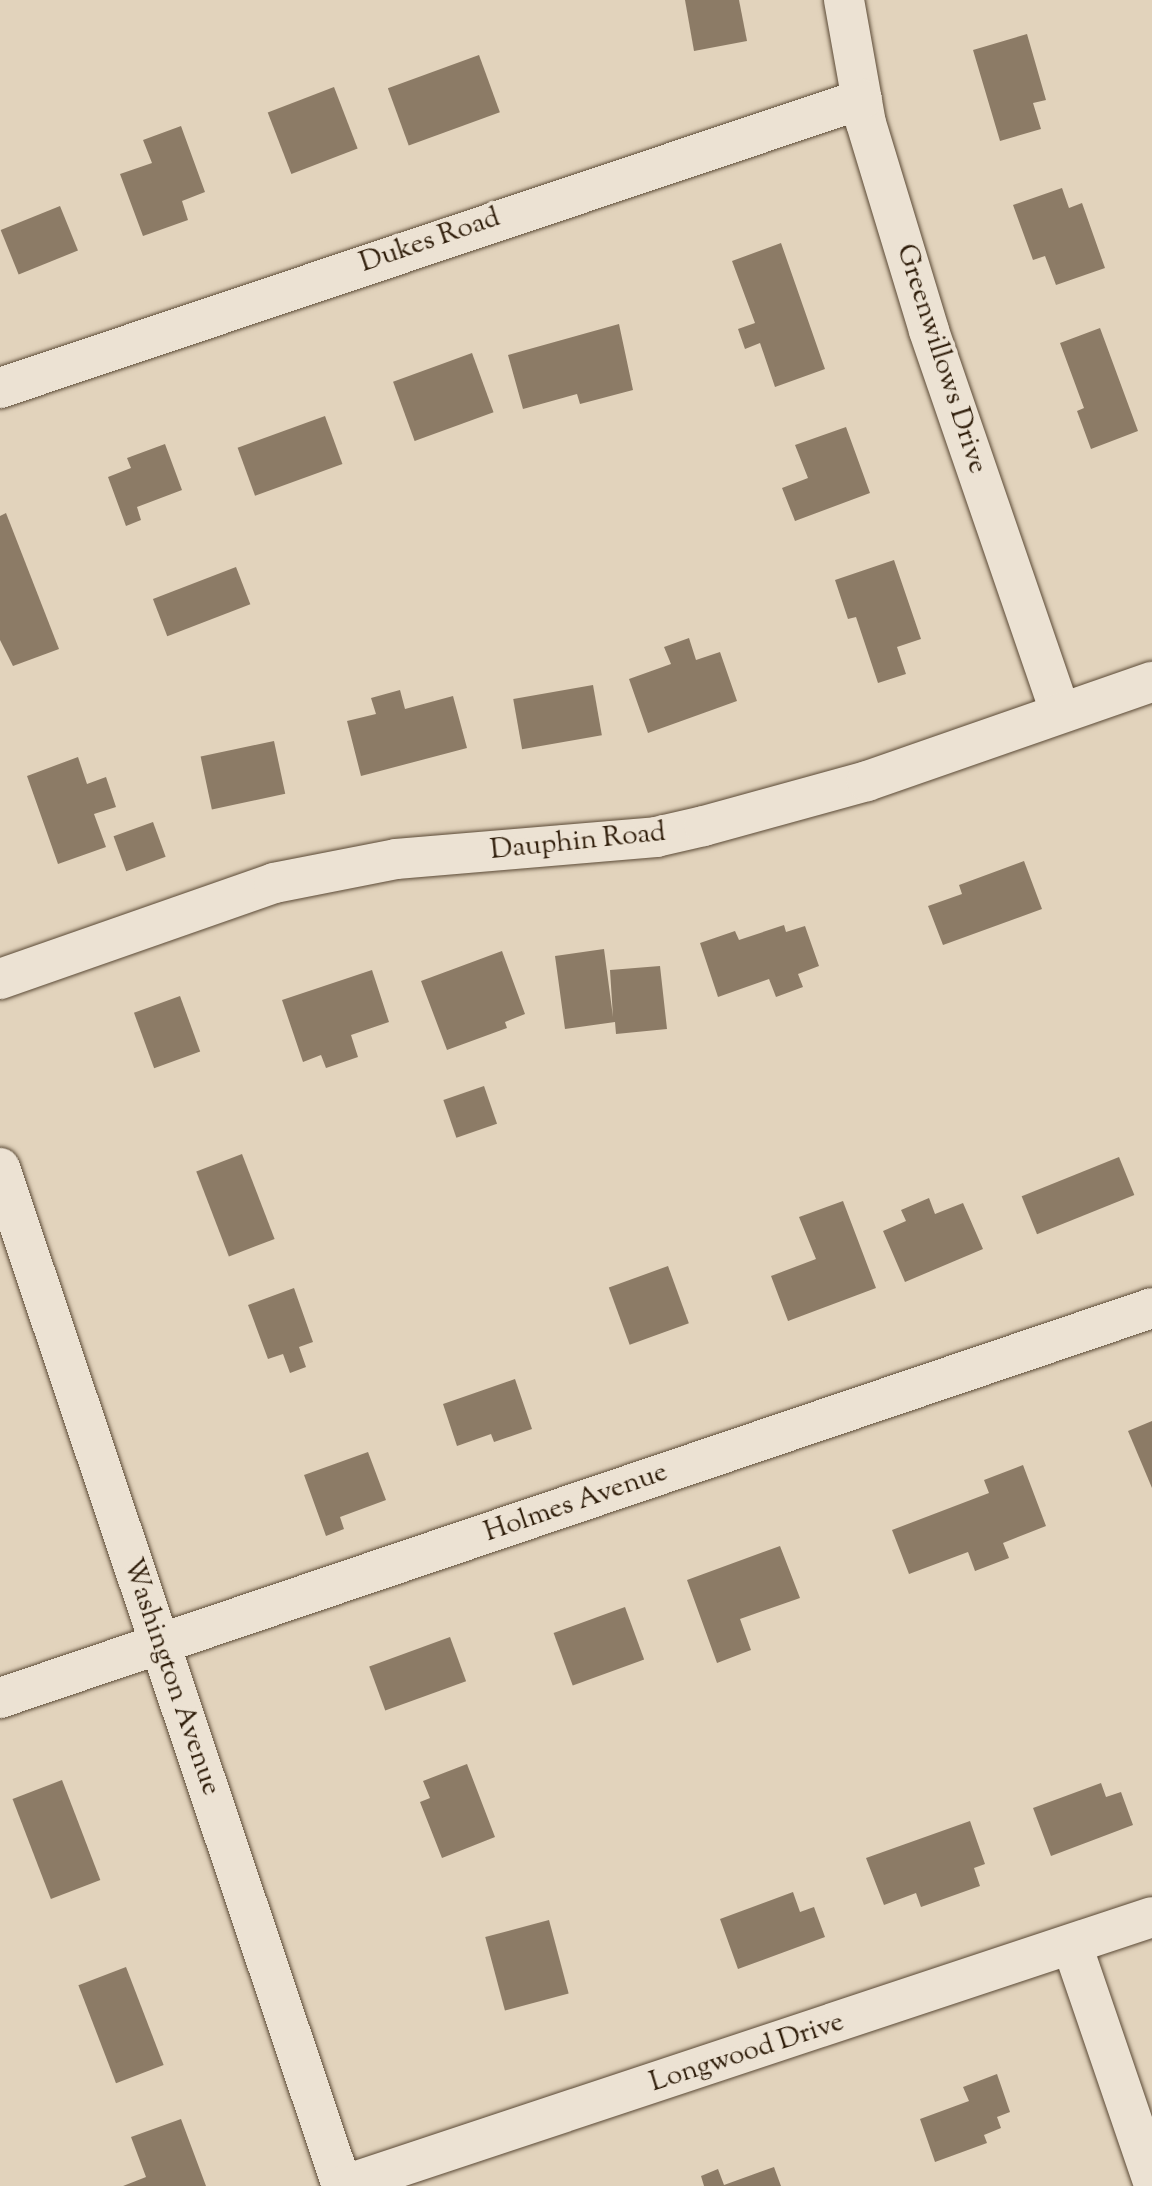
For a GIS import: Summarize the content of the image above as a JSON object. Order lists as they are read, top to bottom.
{
  "streets": {
    "street": [
      "Dukes Road",
      "Greenwillows Drive",
      "Dauphin Road",
      "Holmes Avenue",
      "Washington Avenue",
      "Longwood Drive"
    ]
  },
  "crossings": [
    ["Dukes Road", "Greenwillows Drive"],
    ["Greenwillows Drive", "Dauphin Road"],
    ["Holmes Avenue", "Washington Avenue"],
    ["Washington Avenue", "Longwood Drive"]
  ]
}
